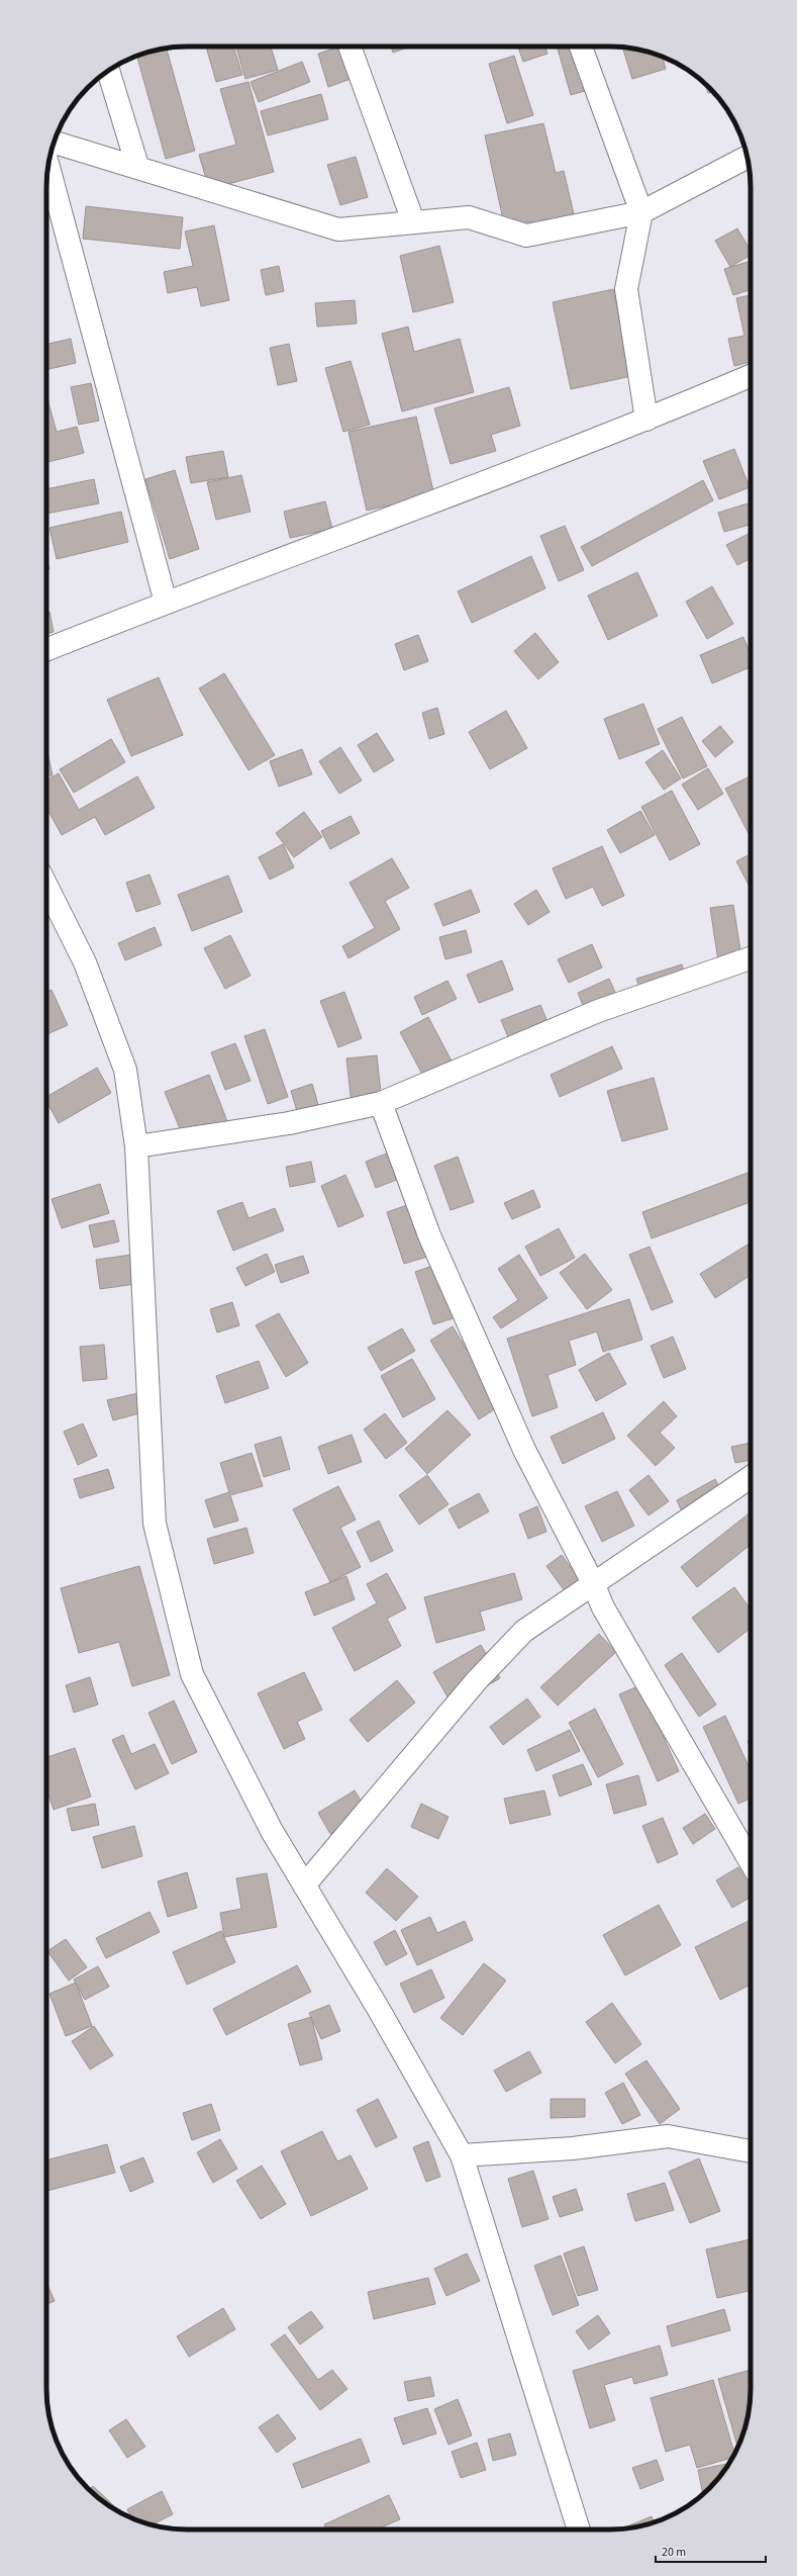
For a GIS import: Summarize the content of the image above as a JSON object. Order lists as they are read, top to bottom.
{
  "scale_bar": "20 m"
}
